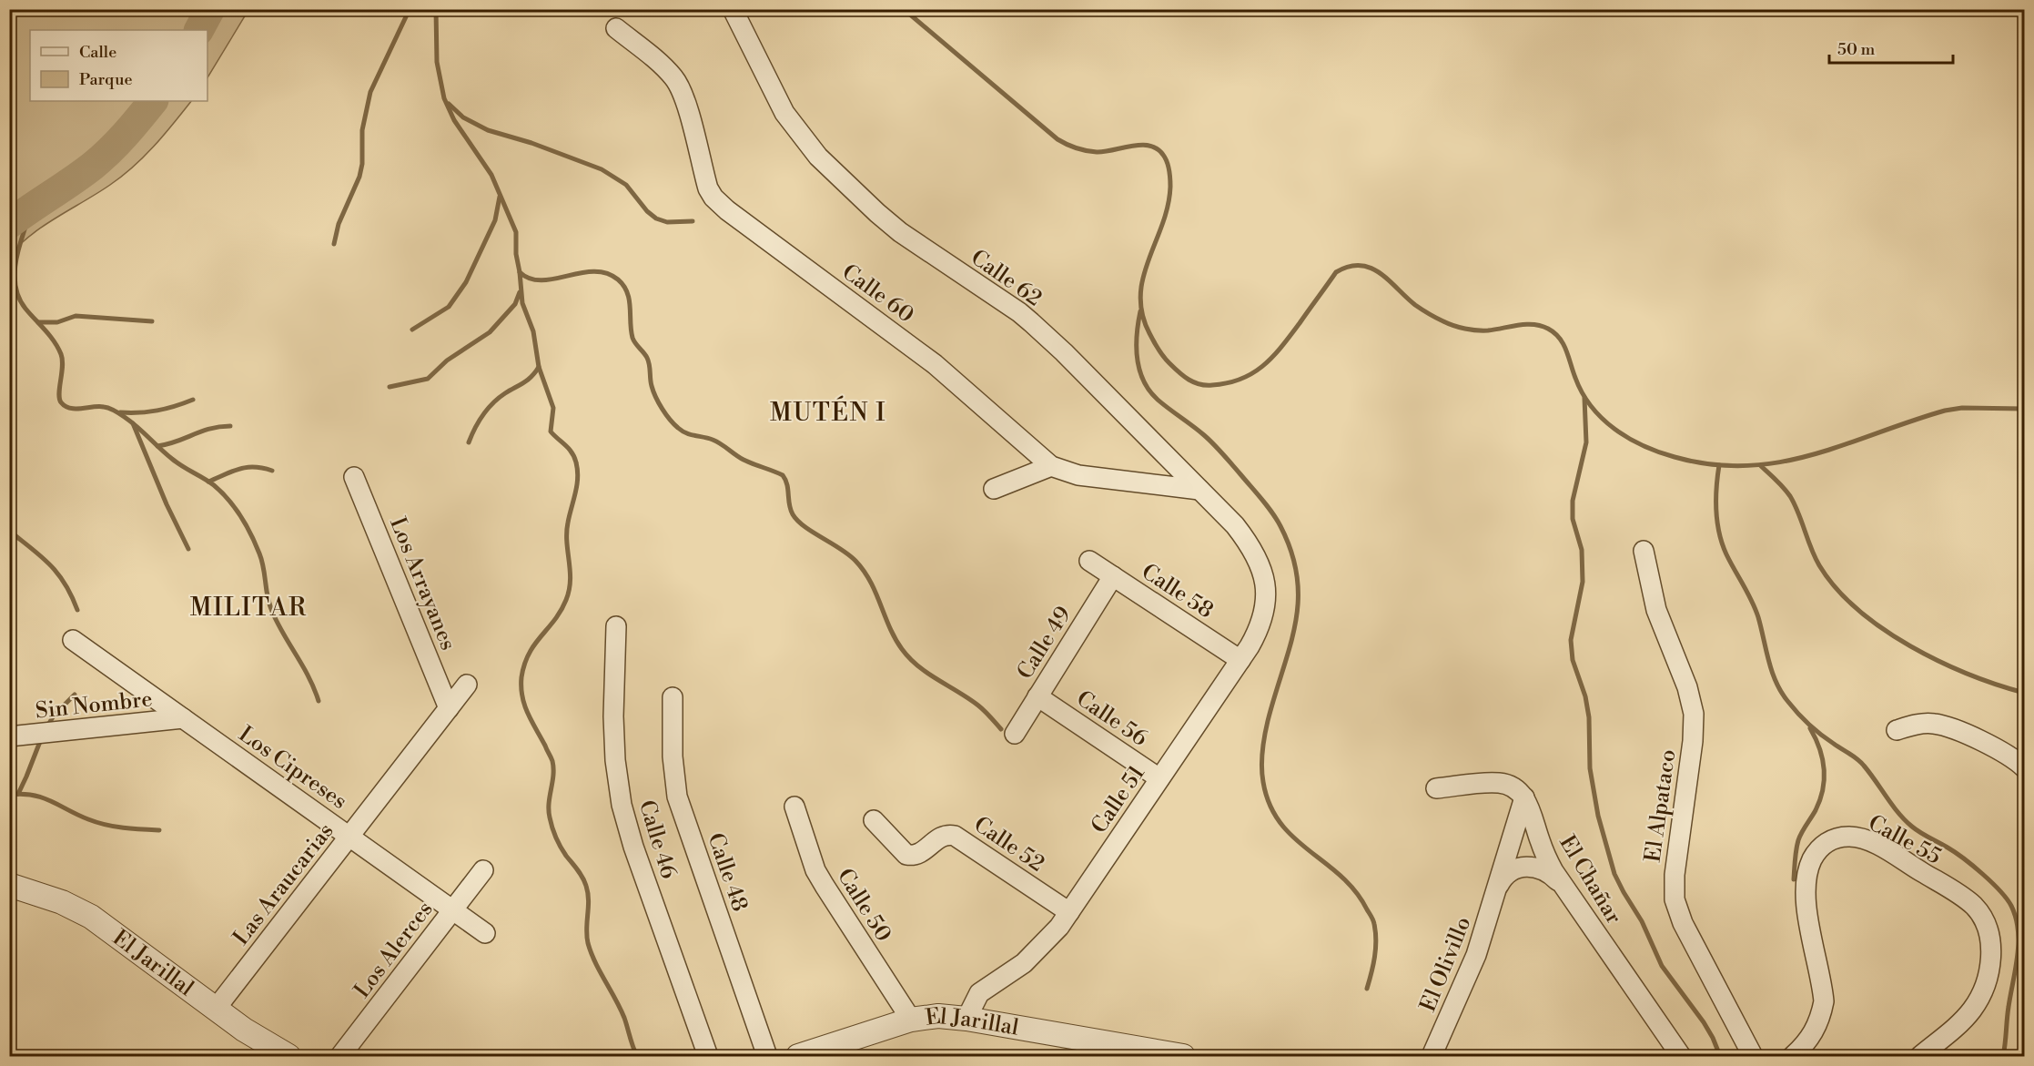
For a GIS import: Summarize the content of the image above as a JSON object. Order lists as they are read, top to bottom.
{
  "streets": {
    "street": [
      "Calle 62",
      "Calle 60",
      "Los Arrayanes",
      "Calle 58",
      "Calle 49",
      "Sin Nombre",
      "Calle 56",
      "Los Cipreses",
      "Calle 51",
      "El Alpataco",
      "Calle 46",
      "Calle 55",
      "Calle 52",
      "Calle 48",
      "El Chañar",
      "Las Araucarias",
      "Calle 50",
      "Los Alerces",
      "El Jarillal",
      "El Olivillo"
    ]
  },
  "crossings": [
    ["Calle 62", "Calle 60"],
    ["Calle 62", "Calle 51"],
    ["Los Arrayanes", "Las Araucarias"],
    ["Calle 58", "Calle 49"],
    ["Calle 58", "Calle 51"],
    ["Calle 49", "Calle 56"],
    ["Sin Nombre", "Los Cipreses"],
    ["Calle 56", "Calle 51"],
    ["Los Cipreses", "Las Araucarias"],
    ["Los Cipreses", "Los Alerces"],
    ["Calle 51", "Calle 52"],
    ["Calle 51", "El Jarillal"],
    ["El Chañar", "El Olivillo"],
    ["Las Araucarias", "El Jarillal"],
    ["Calle 50", "El Jarillal"]
  ],
  "districts": ["MUTÉN I", "MILITAR"],
  "legend": ["Calle", "Parque"],
  "scale_bar": "50 m"
}
